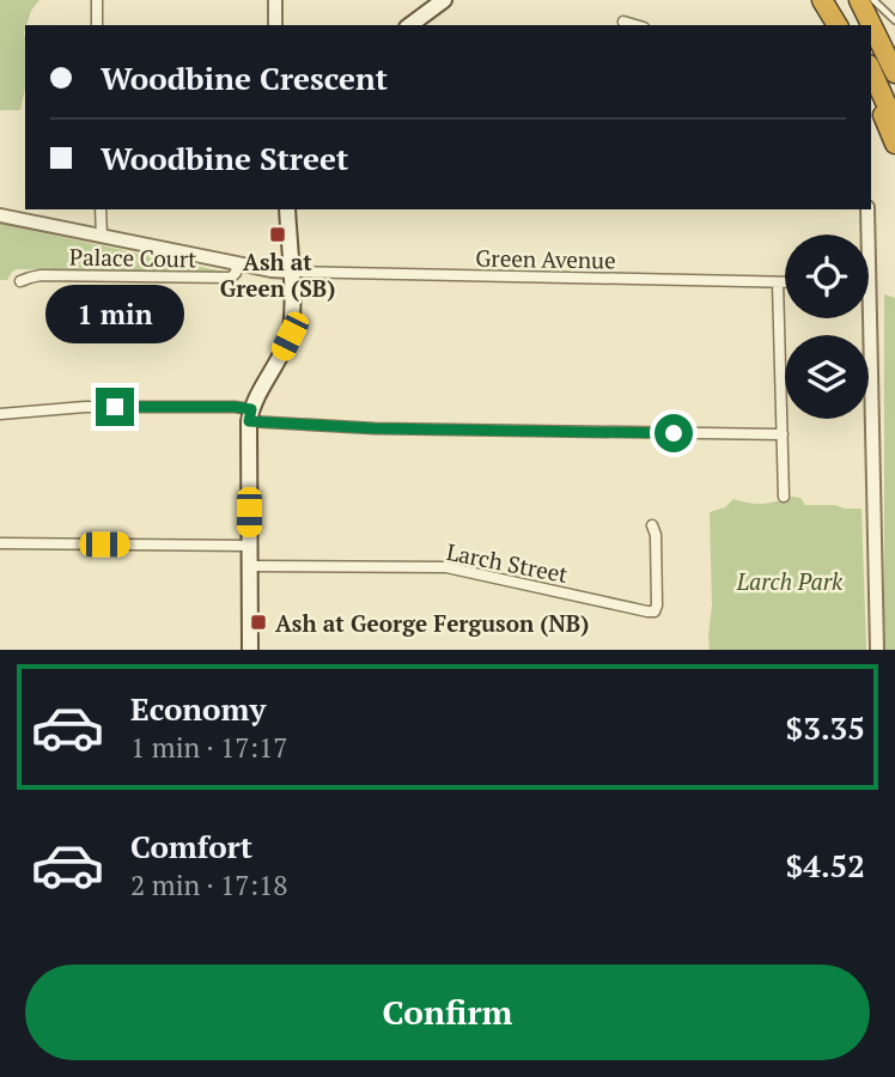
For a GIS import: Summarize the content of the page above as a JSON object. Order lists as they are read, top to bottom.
{
  "streets": {
    "street": ["Palace Court", "Green Avenue", "Larch Street"]
  },
  "parks": ["Larch Park"],
  "places": {
    "transit": ["Ash at Green (SB)", "Ash at George Ferguson (NB)"]
  },
  "page": {
    "banner": ["Woodbine Crescent", "Woodbine Street"],
    "bubble": "1 min",
    "list": [
      {
        "name": "Economy",
        "note": "1 min · 17:17",
        "value": "$3.35"
      },
      {
        "name": "Comfort",
        "note": "2 min · 17:18",
        "value": "$4.52"
      }
    ],
    "buttons": "Confirm"
  }
}
